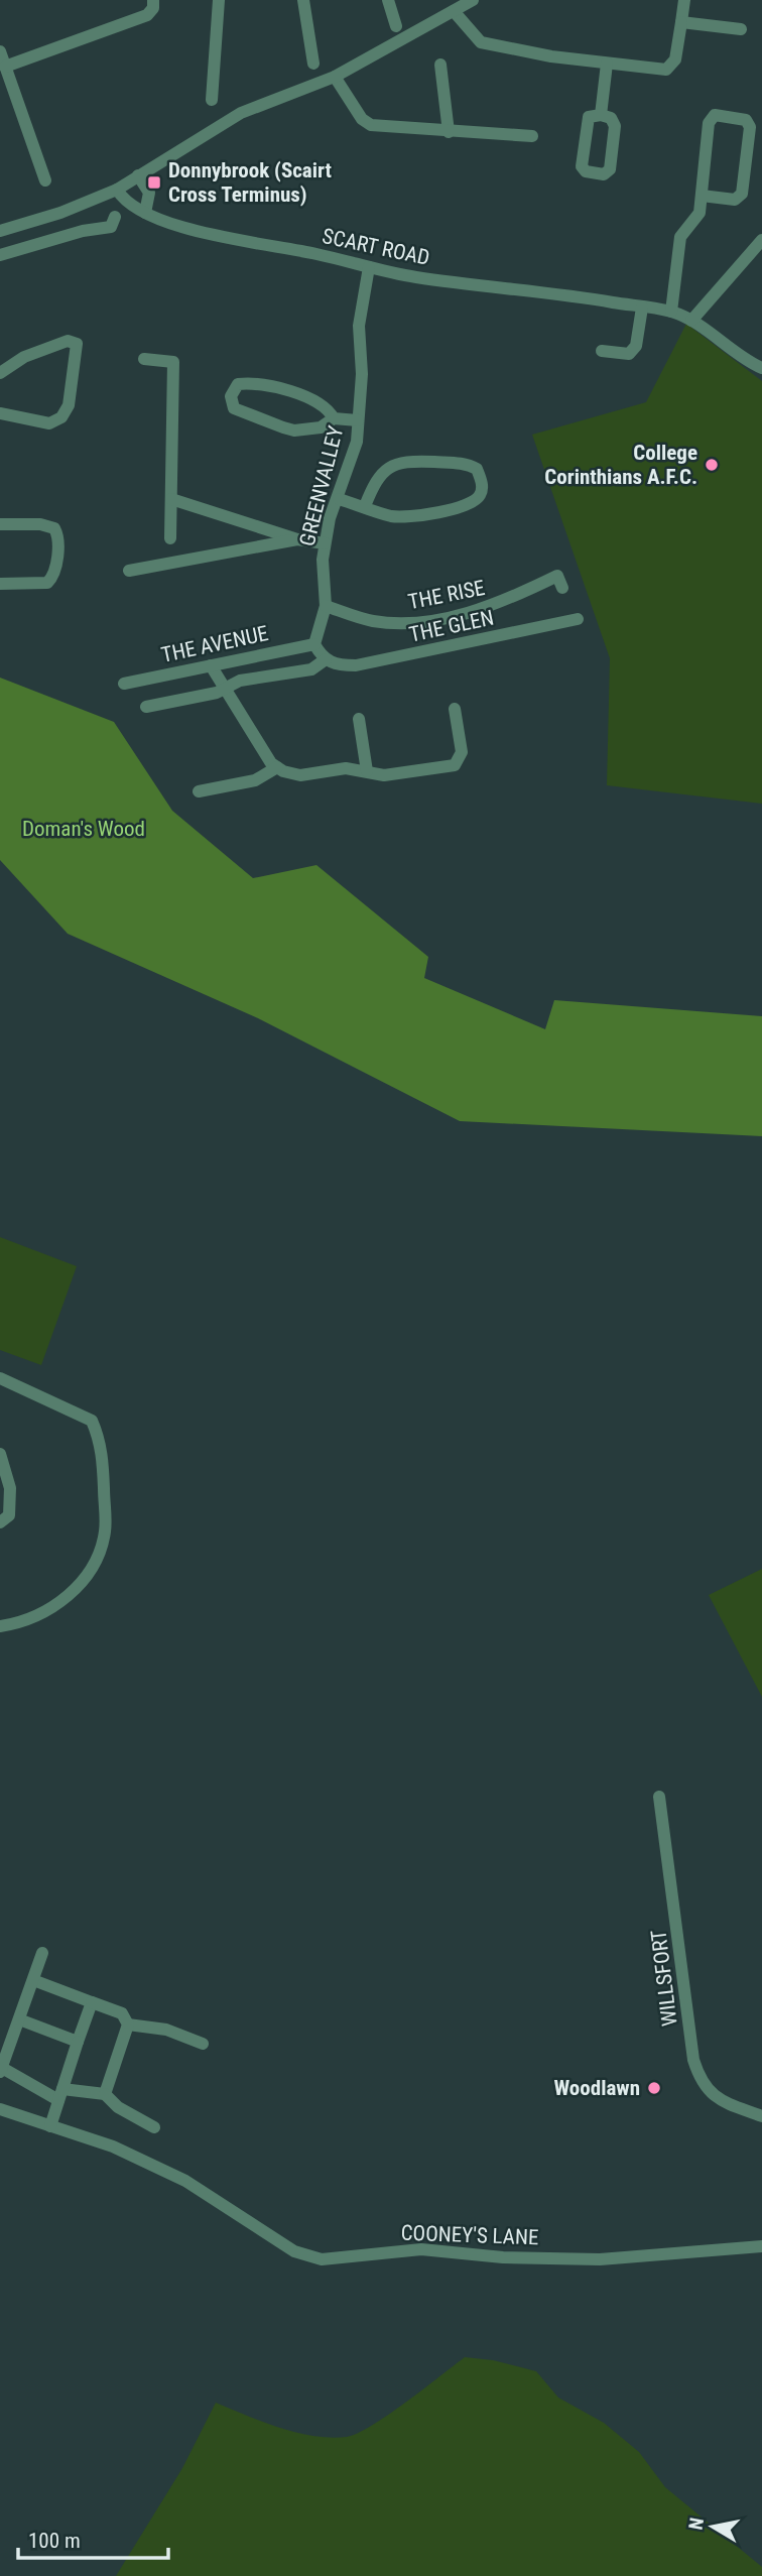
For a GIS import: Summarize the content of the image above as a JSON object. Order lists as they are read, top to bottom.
{
  "streets": {
    "street": [
      "SCART ROAD",
      "GREENVALLEY",
      "THE RISE",
      "THE GLEN",
      "THE AVENUE",
      "WILLSFORT",
      "COONEY'S LANE"
    ]
  },
  "crossings": [
    ["SCART ROAD", "GREENVALLEY"],
    ["GREENVALLEY", "THE RISE"],
    ["GREENVALLEY", "THE AVENUE"]
  ],
  "parks": ["Doman's Wood"],
  "places": {
    "transit": ["Donnybrook (Scairt Cross Terminus)"],
    "other": ["College Corinthians A.F.C.", "Woodlawn"]
  },
  "scale_bar": "100 m",
  "north": "left"
}
